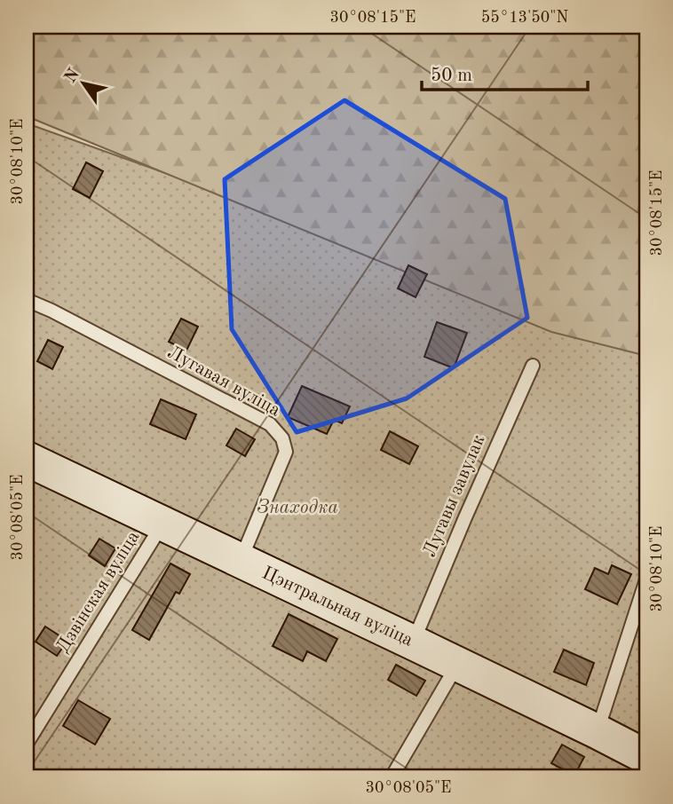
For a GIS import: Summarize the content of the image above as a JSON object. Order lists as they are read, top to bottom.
{
  "streets": {
    "street": ["Цэнтральная вуліца"],
    "lane": ["Лугавая вуліца", "Лугавы завулак", "Дзвінская вуліца"]
  },
  "crossings": [
    ["Лугавая вуліца", "Цэнтральная вуліца"],
    ["Лугавы завулак", "Цэнтральная вуліца"],
    ["Дзвінская вуліца", "Цэнтральная вуліца"]
  ],
  "parks": ["Знаходка"],
  "scale_bar": "50 m",
  "north": "top left",
  "coordinates": [
    "30°08'15\"E",
    "55°13'50\"N",
    "30°08'10\"E",
    "30°08'05\"E"
  ]
}
